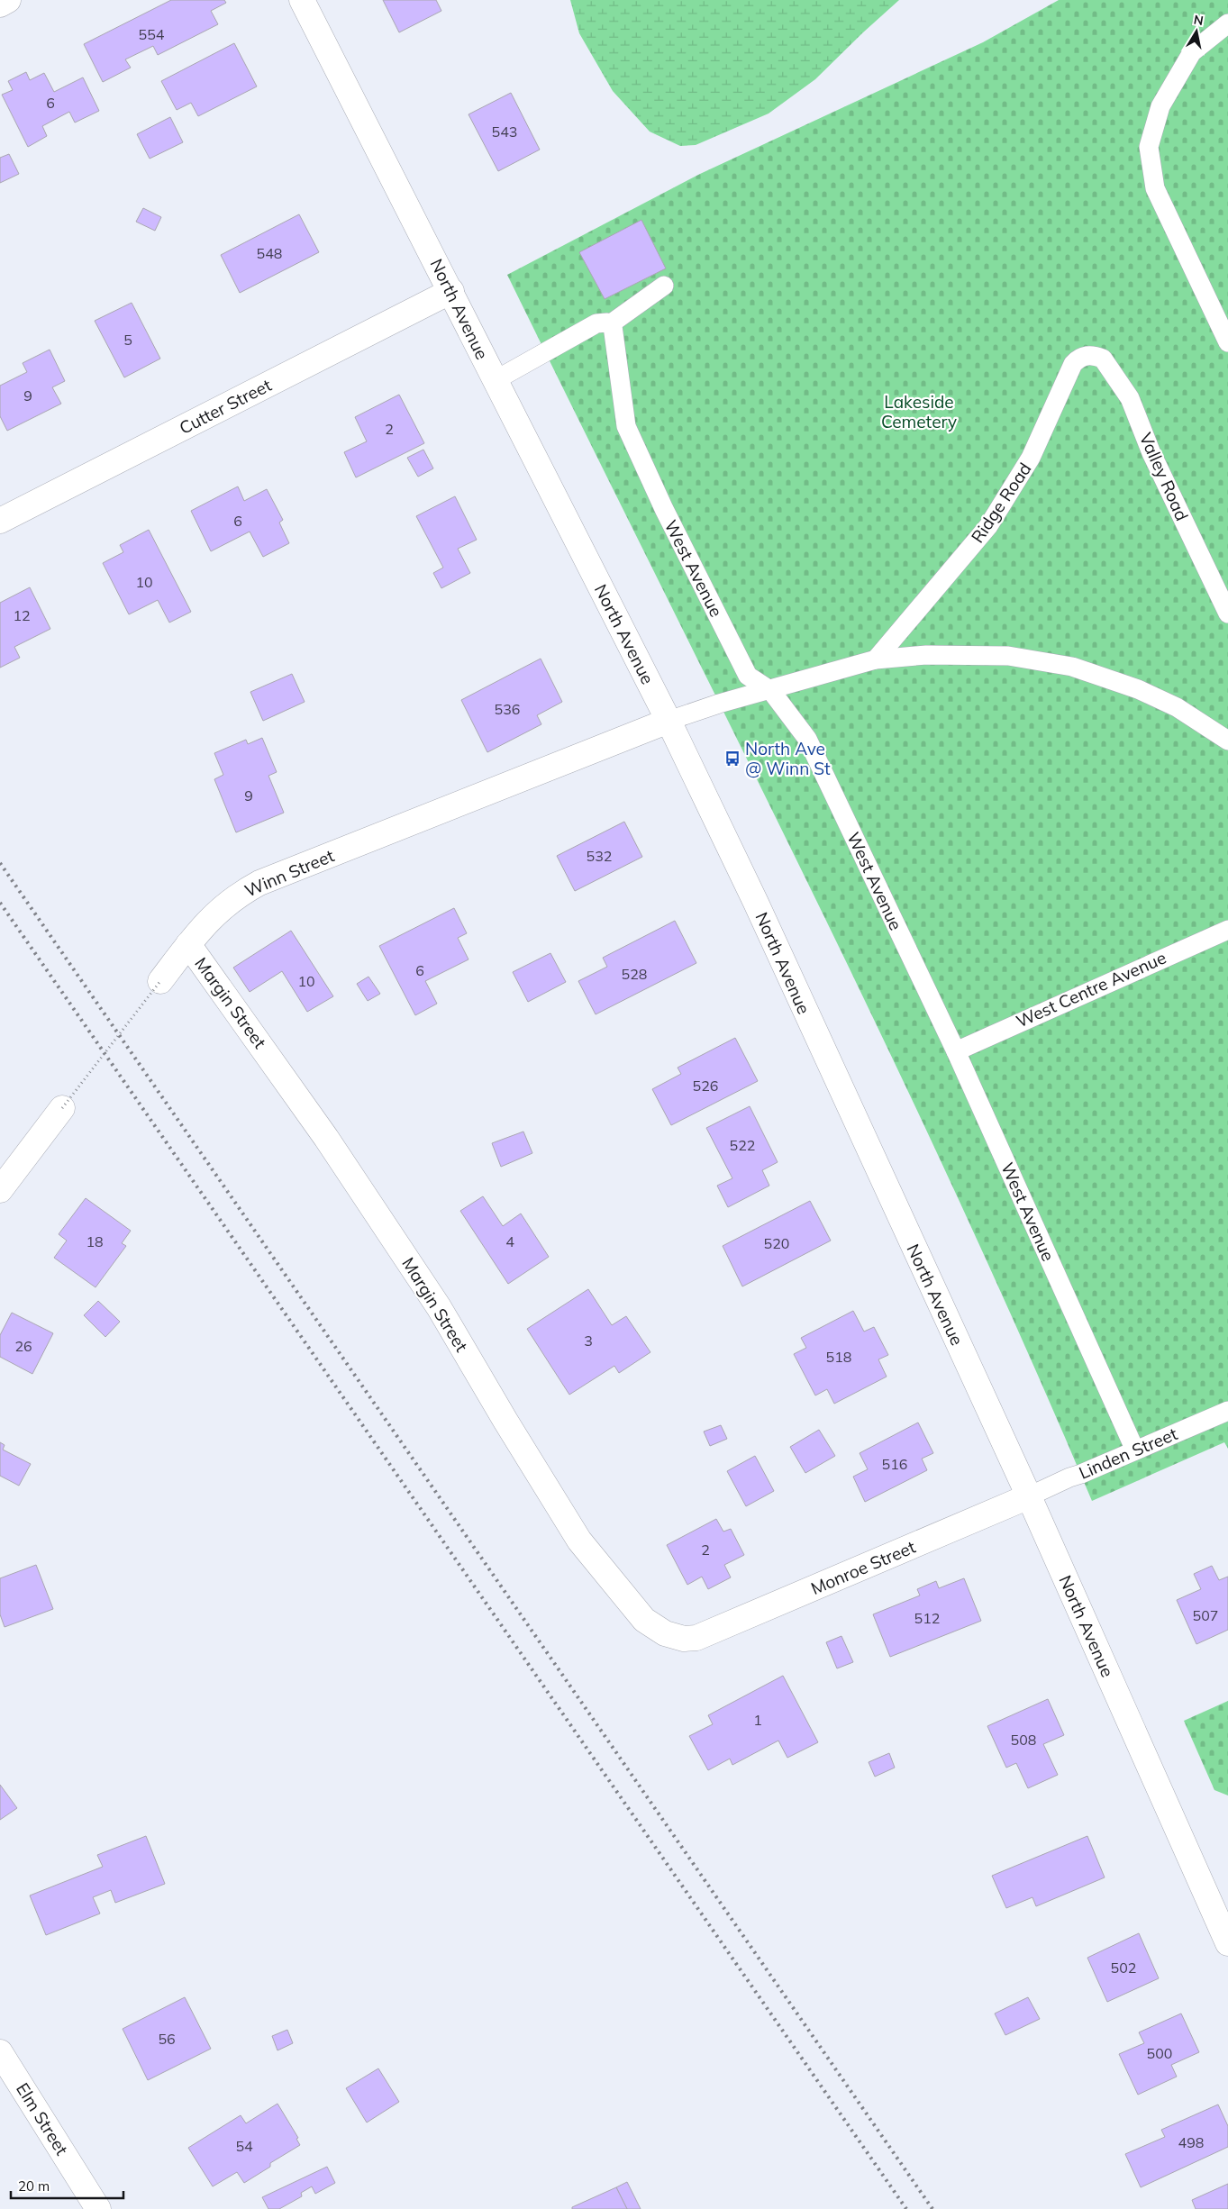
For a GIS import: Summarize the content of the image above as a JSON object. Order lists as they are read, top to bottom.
{
  "streets": {
    "street": [
      "North Avenue",
      "Cutter Street",
      "Winn Street",
      "Margin Street",
      "Monroe Street",
      "Elm Street"
    ],
    "lane": [
      "Valley Road",
      "Ridge Road",
      "West Avenue",
      "West Centre Avenue",
      "Linden Street"
    ]
  },
  "crossings": [
    ["North Avenue", "Cutter Street"],
    ["North Avenue", "Winn Street"],
    ["North Avenue", "Linden Street"],
    ["North Avenue", "Monroe Street"],
    ["Valley Road", "Ridge Road"],
    ["West Avenue", "West Centre Avenue"],
    ["West Avenue", "Linden Street"],
    ["Winn Street", "Margin Street"],
    ["Margin Street", "Monroe Street"],
    ["Linden Street", "Monroe Street"]
  ],
  "parks": ["Lakeside Cemetery"],
  "places": {
    "bus stop": ["North Ave @ Winn St"]
  },
  "house_numbers": [
    "554",
    "6",
    "543",
    "548",
    "5",
    "9",
    "2",
    "6",
    "10",
    "12",
    "536",
    "9",
    "532",
    "6",
    "528",
    "10",
    "526",
    "522",
    "18",
    "4",
    "520",
    "3",
    "26",
    "518",
    "516",
    "2",
    "507",
    "512",
    "1",
    "508",
    "502",
    "56",
    "500",
    "498",
    "54"
  ],
  "scale_bar": "20 m",
  "north": "top"
}
